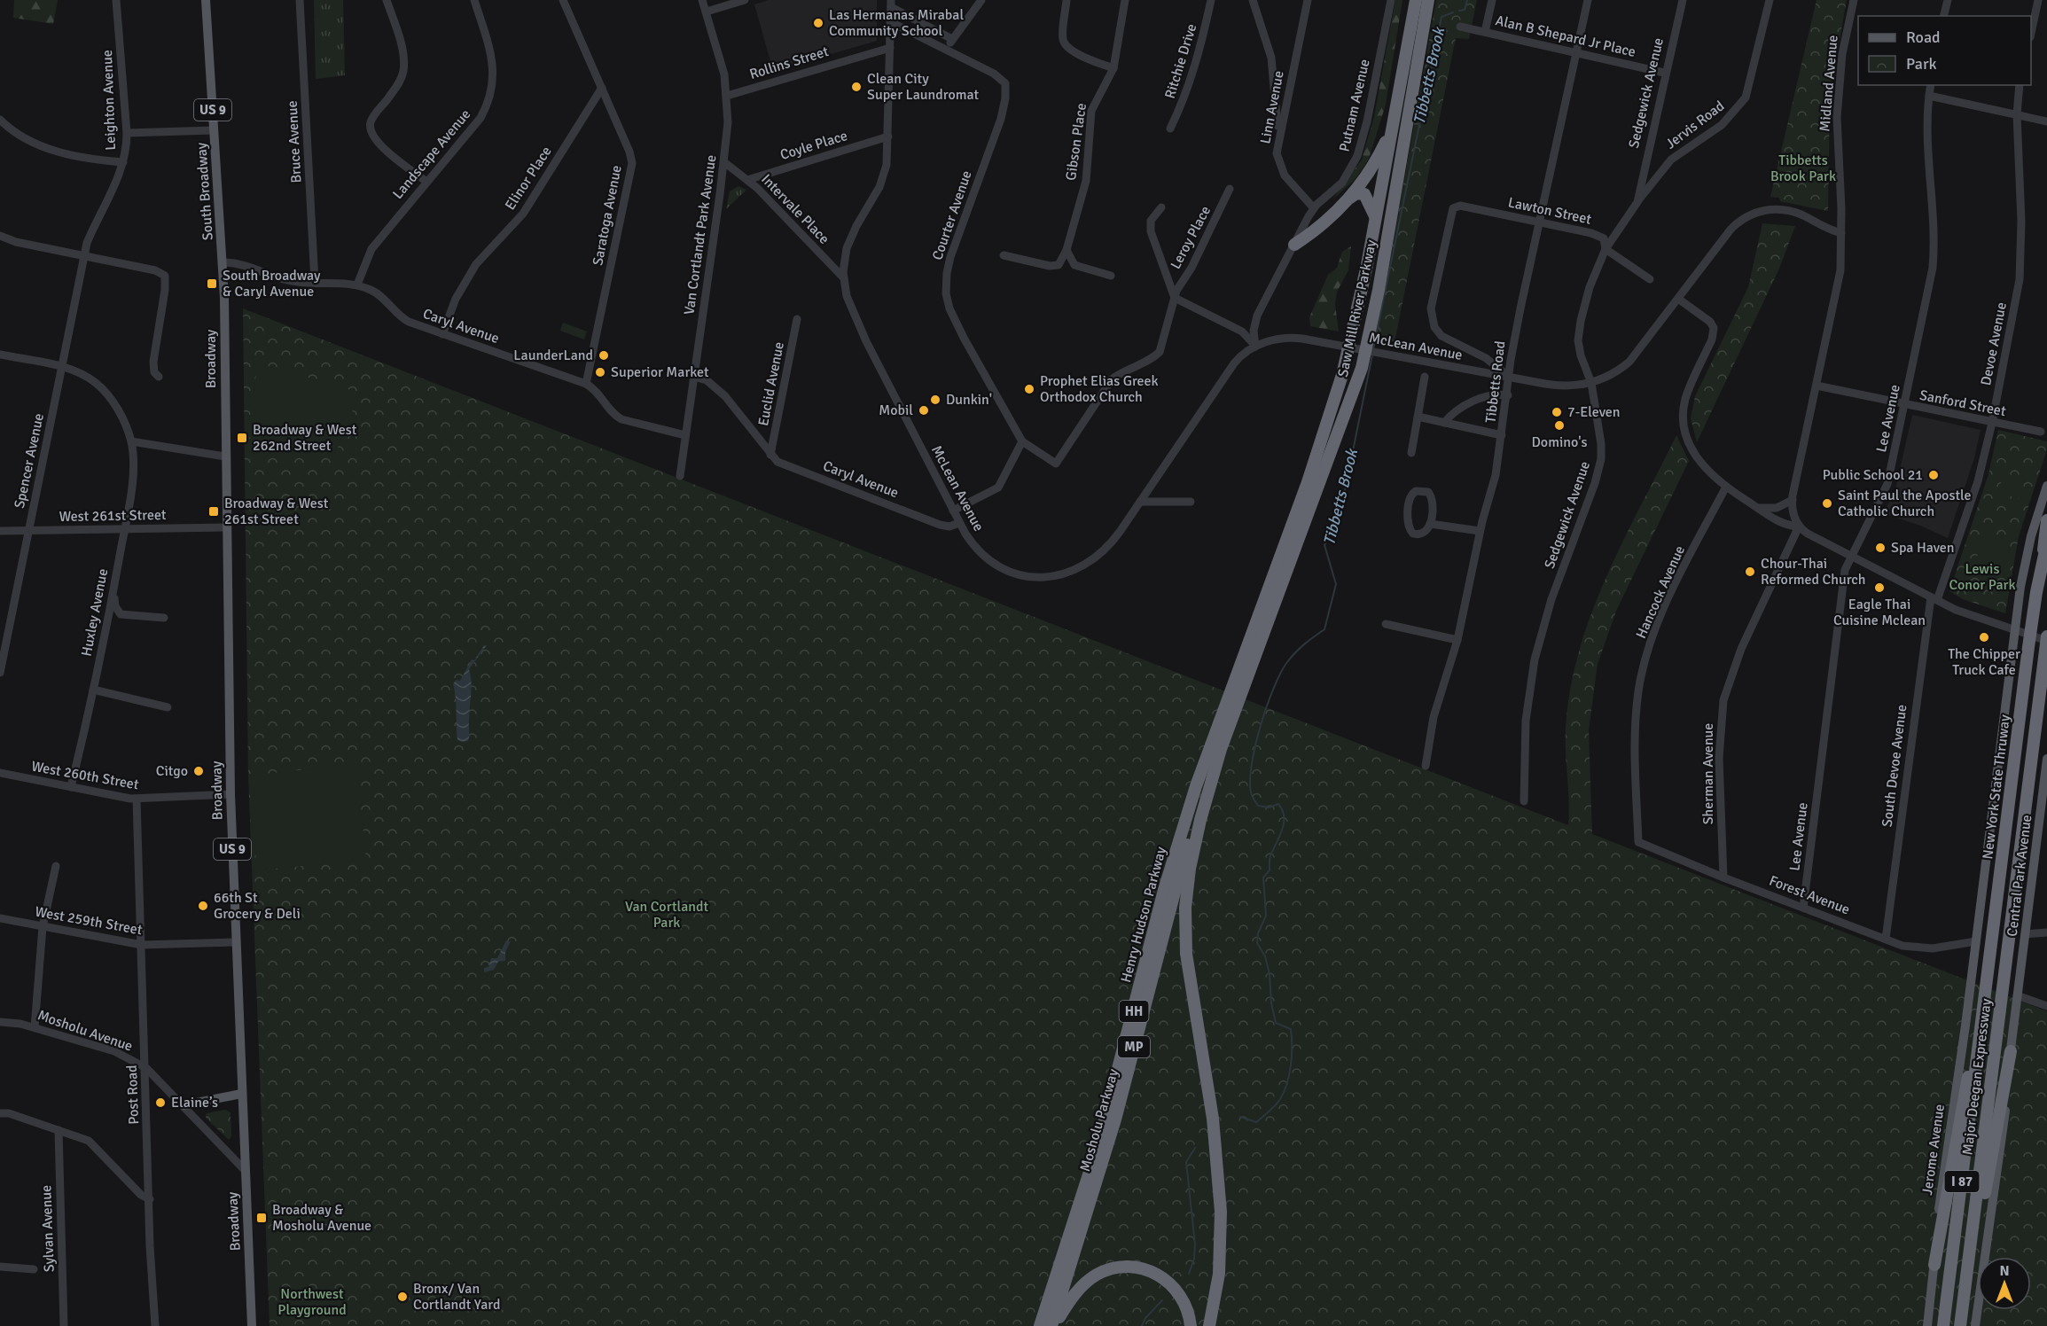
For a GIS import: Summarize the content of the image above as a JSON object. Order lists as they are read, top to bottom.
{
  "streets": {
    "highway": [
      "Saw Mill River Parkway",
      "New York State Thruway",
      "Henry Hudson Parkway",
      "HH",
      "MP",
      "Major Deegan Expressway",
      "Mosholu Parkway",
      "I 87"
    ],
    "main road": [
      "US 9",
      "South Broadway",
      "Broadway",
      "Central Park Avenue",
      "Jerome Avenue"
    ],
    "street": [
      "Alan B Shepard Jr Place",
      "Ritchie Drive",
      "Rollins Street",
      "Midland Avenue",
      "Sedgewick Avenue",
      "Leighton Avenue",
      "Putnam Avenue",
      "Linn Avenue",
      "Jervis Road",
      "Bruce Avenue",
      "Gibson Place",
      "Coyle Place",
      "Landscape Avenue",
      "Elinor Place",
      "Intervale Place",
      "Lawton Street",
      "Saratoga Avenue",
      "Courter Avenue",
      "Van Cortlandt Park Avenue",
      "Leroy Place",
      "Caryl Avenue",
      "Devoe Avenue",
      "McLean Avenue",
      "Tibbetts Road",
      "Euclid Avenue",
      "Sanford Street",
      "Lee Avenue",
      "Spencer Avenue",
      "West 261st Street",
      "Hancock Avenue",
      "Huxley Avenue",
      "South Devoe Avenue",
      "Sherman Avenue",
      "West 260th Street",
      "Forest Avenue",
      "West 259th Street",
      "Mosholu Avenue",
      "Post Road",
      "Sylvan Avenue"
    ]
  },
  "crossings": [
    ["Alan B Shepard Jr Place", "Sedgewick Avenue"],
    ["Alan B Shepard Jr Place", "Tibbetts Road"],
    ["Rollins Street", "Van Cortlandt Park Avenue"],
    ["Rollins Street", "McLean Avenue"],
    ["Midland Avenue", "McLean Avenue"],
    ["Sedgewick Avenue", "Jervis Road"],
    ["Sedgewick Avenue", "Lawton Street"],
    ["Sedgewick Avenue", "McLean Avenue"],
    ["Leighton Avenue", "Spencer Avenue"],
    ["Putnam Avenue", "Linn Avenue"],
    ["Putnam Avenue", "McLean Avenue"],
    ["Bruce Avenue", "Caryl Avenue"],
    ["Coyle Place", "Intervale Place"],
    ["Coyle Place", "McLean Avenue"],
    ["Landscape Avenue", "Caryl Avenue"],
    ["Elinor Place", "Saratoga Avenue"],
    ["Elinor Place", "Caryl Avenue"],
    ["South Broadway", "Caryl Avenue"],
    ["South Broadway", "Broadway"],
    ["Intervale Place", "Van Cortlandt Park Avenue"],
    ["Intervale Place", "McLean Avenue"],
    ["Lawton Street", "McLean Avenue"],
    ["Lawton Street", "Tibbetts Road"],
    ["Saratoga Avenue", "Caryl Avenue"],
    ["Courter Avenue", "Leroy Place"],
    ["Van Cortlandt Park Avenue", "Caryl Avenue"],
    ["Saw Mill River Parkway", "Henry Hudson Parkway"],
    ["Caryl Avenue", "McLean Avenue"],
    ["Caryl Avenue", "Euclid Avenue"],
    ["Devoe Avenue", "Sanford Street"],
    ["Devoe Avenue", "South Devoe Avenue"],
    ["McLean Avenue", "Tibbetts Road"],
    ["Broadway", "West 261st Street"],
    ["Broadway", "West 260th Street"],
    ["Broadway", "West 259th Street"],
    ["Broadway", "Mosholu Avenue"],
    ["Sanford Street", "Lee Avenue"],
    ["Lee Avenue", "Forest Avenue"],
    ["Spencer Avenue", "West 261st Street"],
    ["West 261st Street", "Huxley Avenue"],
    ["Hancock Avenue", "Forest Avenue"],
    ["Huxley Avenue", "West 260th Street"],
    ["South Devoe Avenue", "Forest Avenue"],
    ["Sherman Avenue", "Forest Avenue"],
    ["West 260th Street", "Post Road"],
    ["New York State Thruway", "Major Deegan Expressway"],
    ["Forest Avenue", "Jerome Avenue"],
    ["West 259th Street", "Post Road"],
    ["Mosholu Avenue", "Post Road"]
  ],
  "water": ["Tibbetts Brook"],
  "parks": [
    "Tibbetts Brook Park",
    "Lewis Conor Park",
    "Van Cortlandt Park",
    "Northwest Playground"
  ],
  "places": {
    "other": [
      "Las Hermanas Mirabal Community School",
      "Clean City Super Laundromat",
      "LaunderLand",
      "Superior Market",
      "Prophet Elias Greek Orthodox Church",
      "Dunkin'",
      "Mobil",
      "7-Eleven",
      "Domino's",
      "Public School 21",
      "Saint Paul the Apostle Catholic Church",
      "Spa Haven",
      "Chour-Thai Reformed Church",
      "Eagle Thai Cuisine Mclean",
      "The Chipper Truck Cafe",
      "Citgo",
      "66th St Grocery & Deli",
      "Elaine’s",
      "Bronx/ Van Cortlandt Yard"
    ],
    "transit": [
      "South Broadway & Caryl Avenue",
      "Broadway & West 262nd Street",
      "Broadway & West 261st Street",
      "Broadway & Mosholu Avenue"
    ]
  },
  "legend": ["Road", "Park"],
  "north": "top"
}
